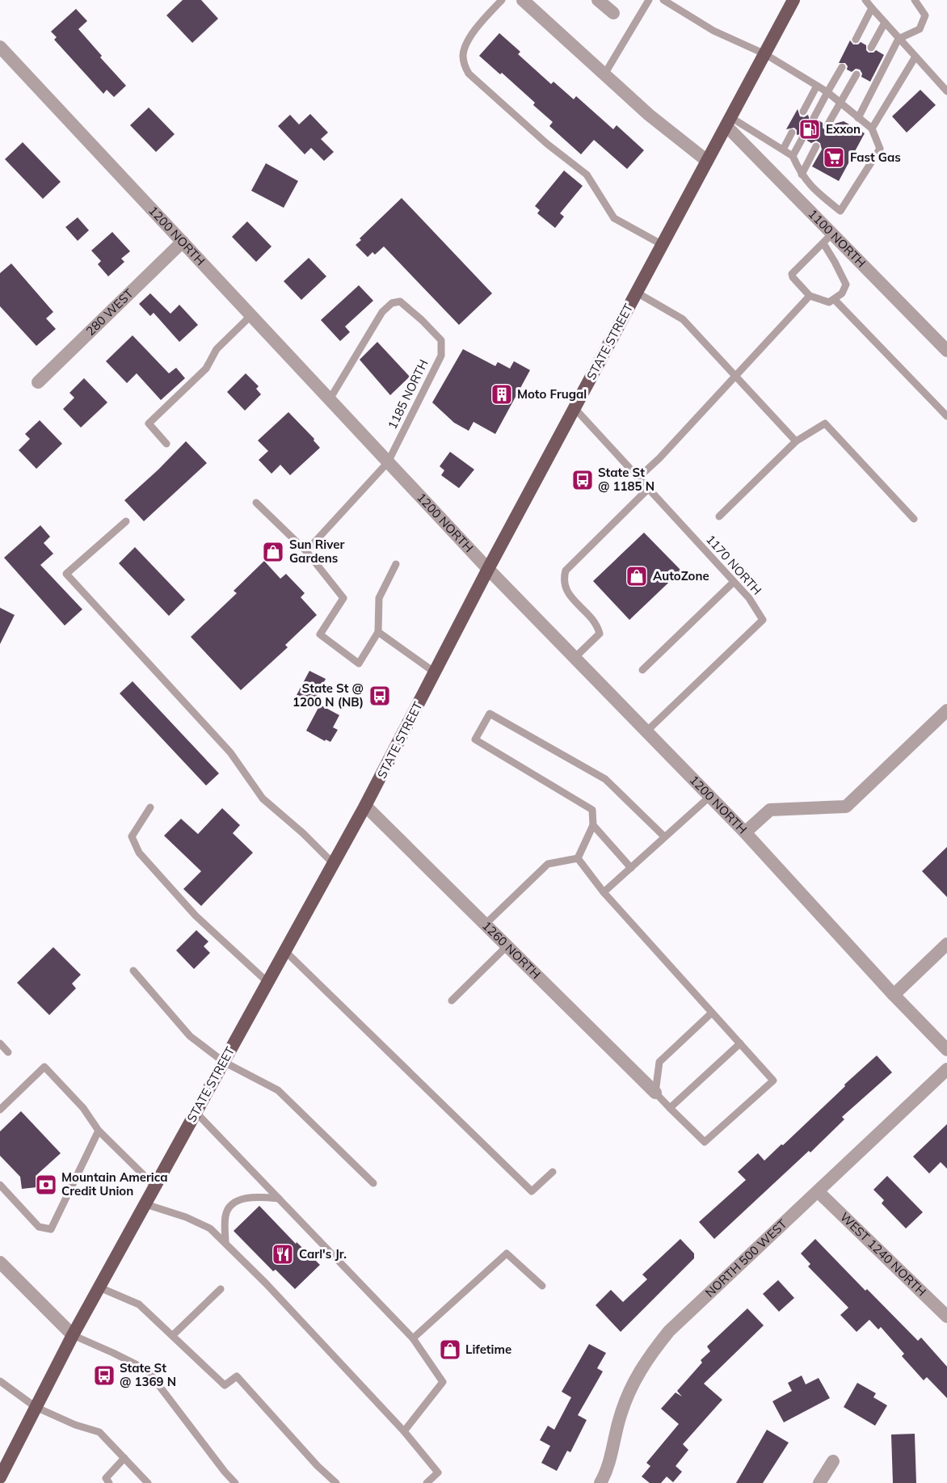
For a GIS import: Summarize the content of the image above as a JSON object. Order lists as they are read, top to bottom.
{
  "streets": {
    "main road": ["STATE STREET"],
    "street": [
      "1200 NORTH",
      "1100 NORTH",
      "280 WEST",
      "1260 NORTH",
      "WEST 1240 NORTH",
      "NORTH 500 WEST"
    ],
    "lane": ["1185 NORTH", "1170 NORTH"]
  },
  "crossings": [
    ["1200 NORTH", "280 WEST"],
    ["1200 NORTH", "STATE STREET"],
    ["1200 NORTH", "1185 NORTH"],
    ["1200 NORTH", "1170 NORTH"],
    ["1100 NORTH", "STATE STREET"],
    ["STATE STREET", "1170 NORTH"],
    ["STATE STREET", "1260 NORTH"],
    ["WEST 1240 NORTH", "NORTH 500 WEST"]
  ],
  "places": {
    "fuel station": ["Exxon"],
    "supermarket": ["Fast Gas"],
    "building": ["Moto Frugal"],
    "bus stop": ["State St @ 1185 N", "State St @ 1200 N (NB)", "State St @ 1369 N"],
    "shop": ["Sun River Gardens", "AutoZone", "Lifetime"],
    "bank": ["Mountain America Credit Union"],
    "restaurant": ["Carl's Jr."]
  }
}
